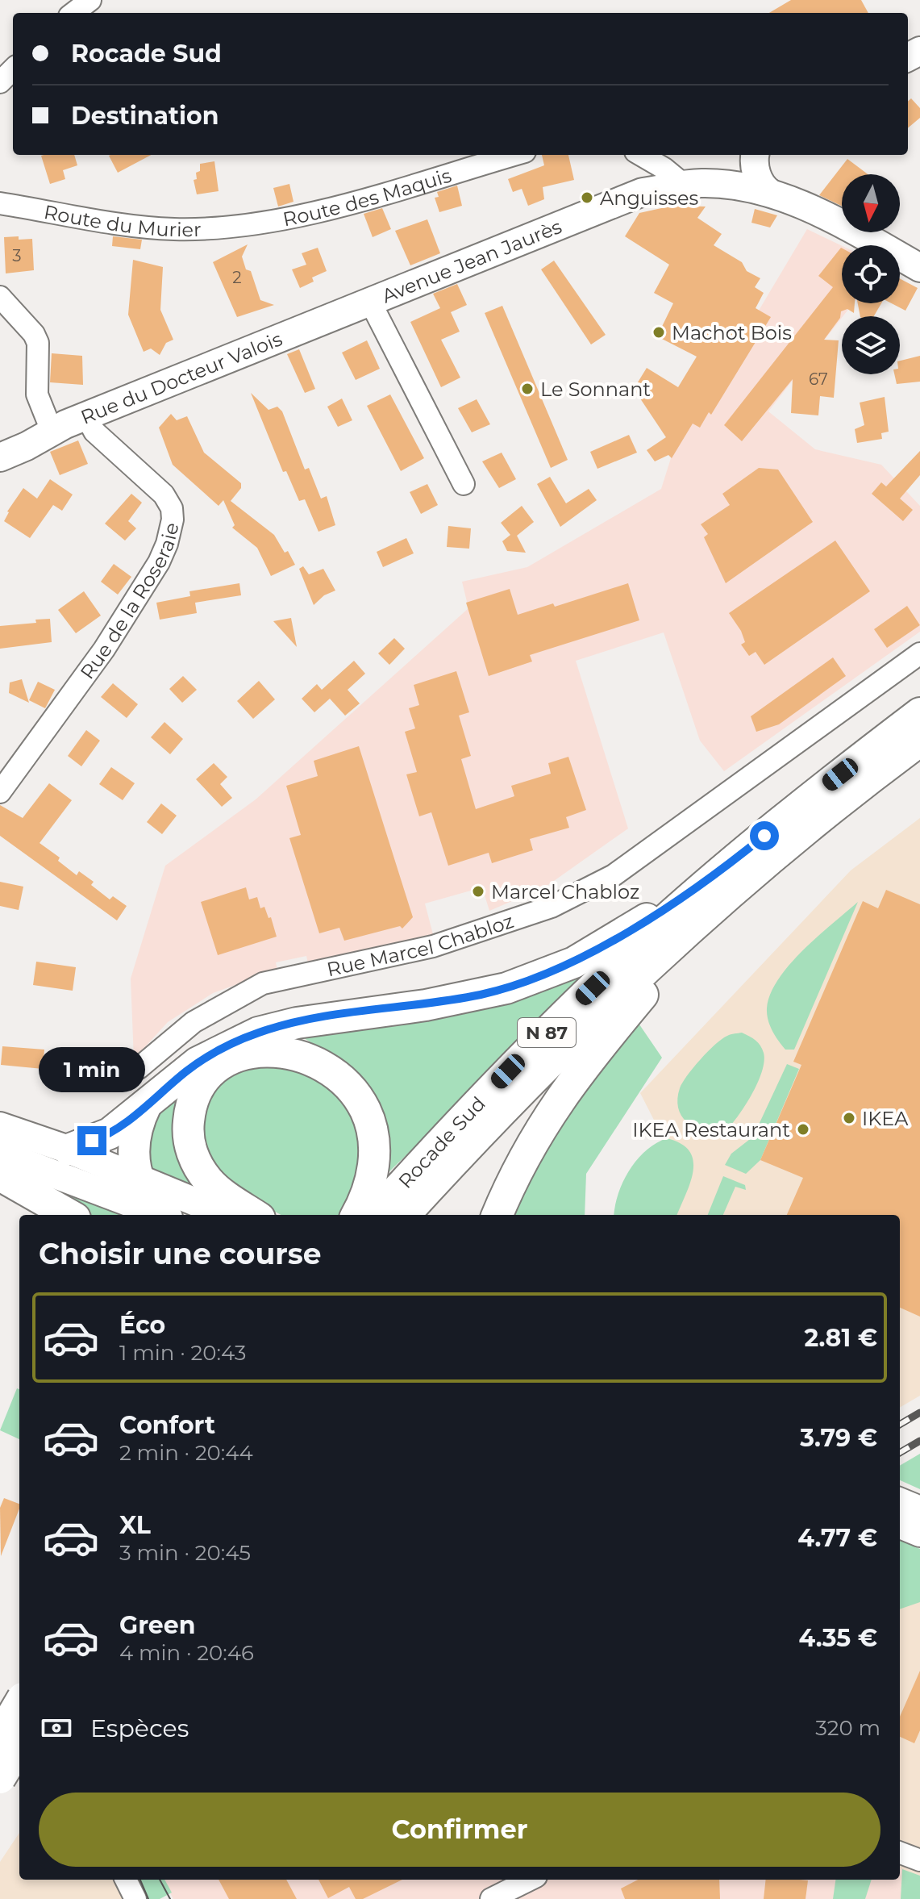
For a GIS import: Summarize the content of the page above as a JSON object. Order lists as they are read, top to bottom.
{
  "streets": {
    "highway": ["N 87", "Rocade Sud"],
    "main road": ["Avenue Jean Jaurès", "Rue du Docteur Valois"],
    "street": [
      "Route des Maquis",
      "Route du Murier",
      "Rue de la Roseraie",
      "Rue Marcel Chabloz"
    ]
  },
  "crossings": [
    ["Route des Maquis", "Route du Murier"],
    ["Avenue Jean Jaurès", "Rue du Docteur Valois"],
    ["Rue du Docteur Valois", "Rue de la Roseraie"]
  ],
  "places": [
    "Anguisses",
    "Machot Bois",
    "Le Sonnant",
    "Marcel Chabloz",
    "IKEA",
    "IKEA Restaurant"
  ],
  "house_numbers": ["3", "2", "67"],
  "north": "bottom",
  "page": {
    "banner": ["Rocade Sud", "Destination"],
    "bubble": "1 min",
    "heading": "Choisir une course",
    "list": [
      {
        "name": "Éco",
        "note": "1 min · 20:43",
        "value": "2.81 €"
      },
      {
        "name": "Confort",
        "note": "2 min · 20:44",
        "value": "3.79 €"
      },
      {
        "name": "XL",
        "note": "3 min · 20:45",
        "value": "4.77 €"
      },
      {
        "name": "Green",
        "note": "4 min · 20:46",
        "value": "4.35 €"
      }
    ],
    "pay": ["Espèces", "320 m"],
    "buttons": "Confirmer"
  }
}
